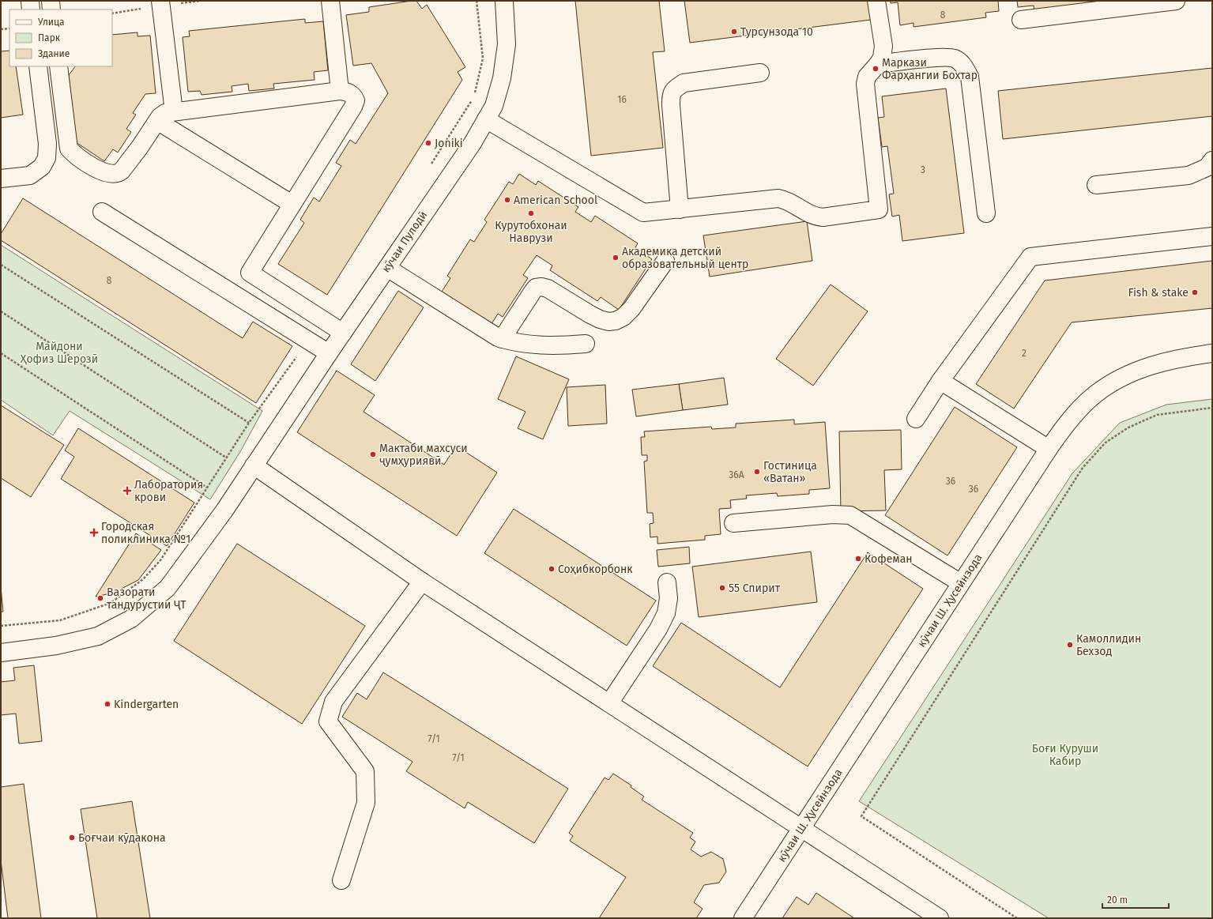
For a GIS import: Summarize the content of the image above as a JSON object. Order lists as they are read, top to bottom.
{
  "streets": {
    "street": ["кӯчаи Пулодӣ", "кӯчаи Ш. Ҳусейнзода"]
  },
  "parks": ["Майдони Ҳофиз Шерозӣ", "Боғи Куруши Кабир"],
  "places": {
    "other": [
      "Турсунзода 10",
      "Маркази Фарҳангии Бохтар",
      "Joniki",
      "American School",
      "Курутобхонаи Наврузи",
      "Академика детский образовательный центр",
      "Fish & stake",
      "Мактаби махсуси ҷумҳуриявӣ",
      "Гостиница «Ватан»",
      "Кофеман",
      "Соҳибкорбонк",
      "55 Спирит",
      "Вазорати тандуруcтии ҶТ",
      "Камоллидин Бехзод",
      "Kindergarten",
      "Боғчаи кӯдакона"
    ],
    "health": ["Лаборатория крови", "Городская поликлиника №1"]
  },
  "house_numbers": [
    "8",
    "16",
    "3",
    "8",
    "2",
    "36А",
    "36",
    "36",
    "7/1",
    "7/1"
  ],
  "legend": ["Улица", "Парк", "Здание"],
  "scale_bar": "20 m"
}
